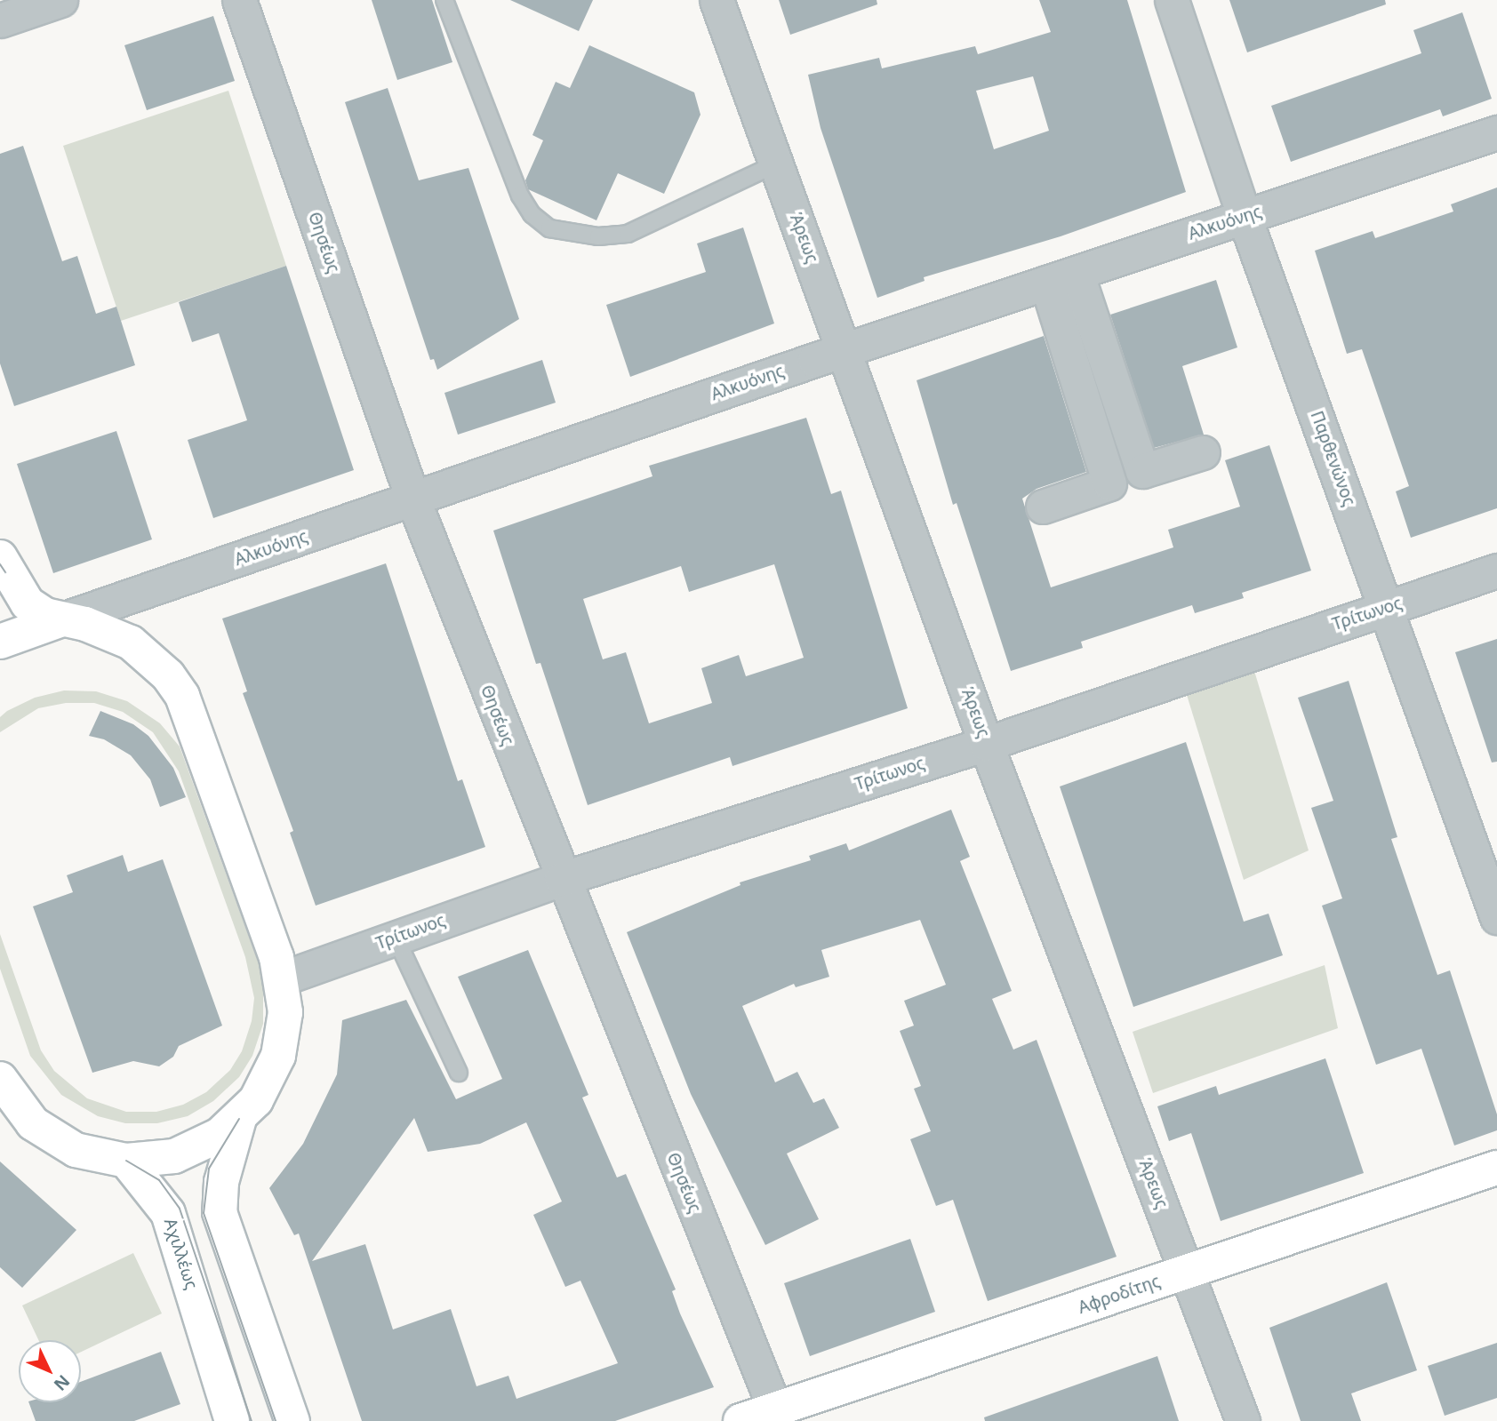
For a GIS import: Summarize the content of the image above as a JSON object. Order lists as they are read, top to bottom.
{
  "streets": {
    "main road": ["Αλκυόνης", "Αχιλλέως", "Αφροδίτης"],
    "street": [
      "Άρεως",
      "Θησέως",
      "Παρθενώνος",
      "Τρίτωνος"
    ]
  },
  "crossings": [
    ["Αλκυόνης", "Άρεως"],
    ["Αλκυόνης", "Θησέως"],
    ["Αλκυόνης", "Παρθενώνος"],
    ["Άρεως", "Τρίτωνος"],
    ["Άρεως", "Αφροδίτης"],
    ["Θησέως", "Τρίτωνος"],
    ["Θησέως", "Αφροδίτης"],
    ["Παρθενώνος", "Τρίτωνος"]
  ],
  "north": "bottom right"
}
